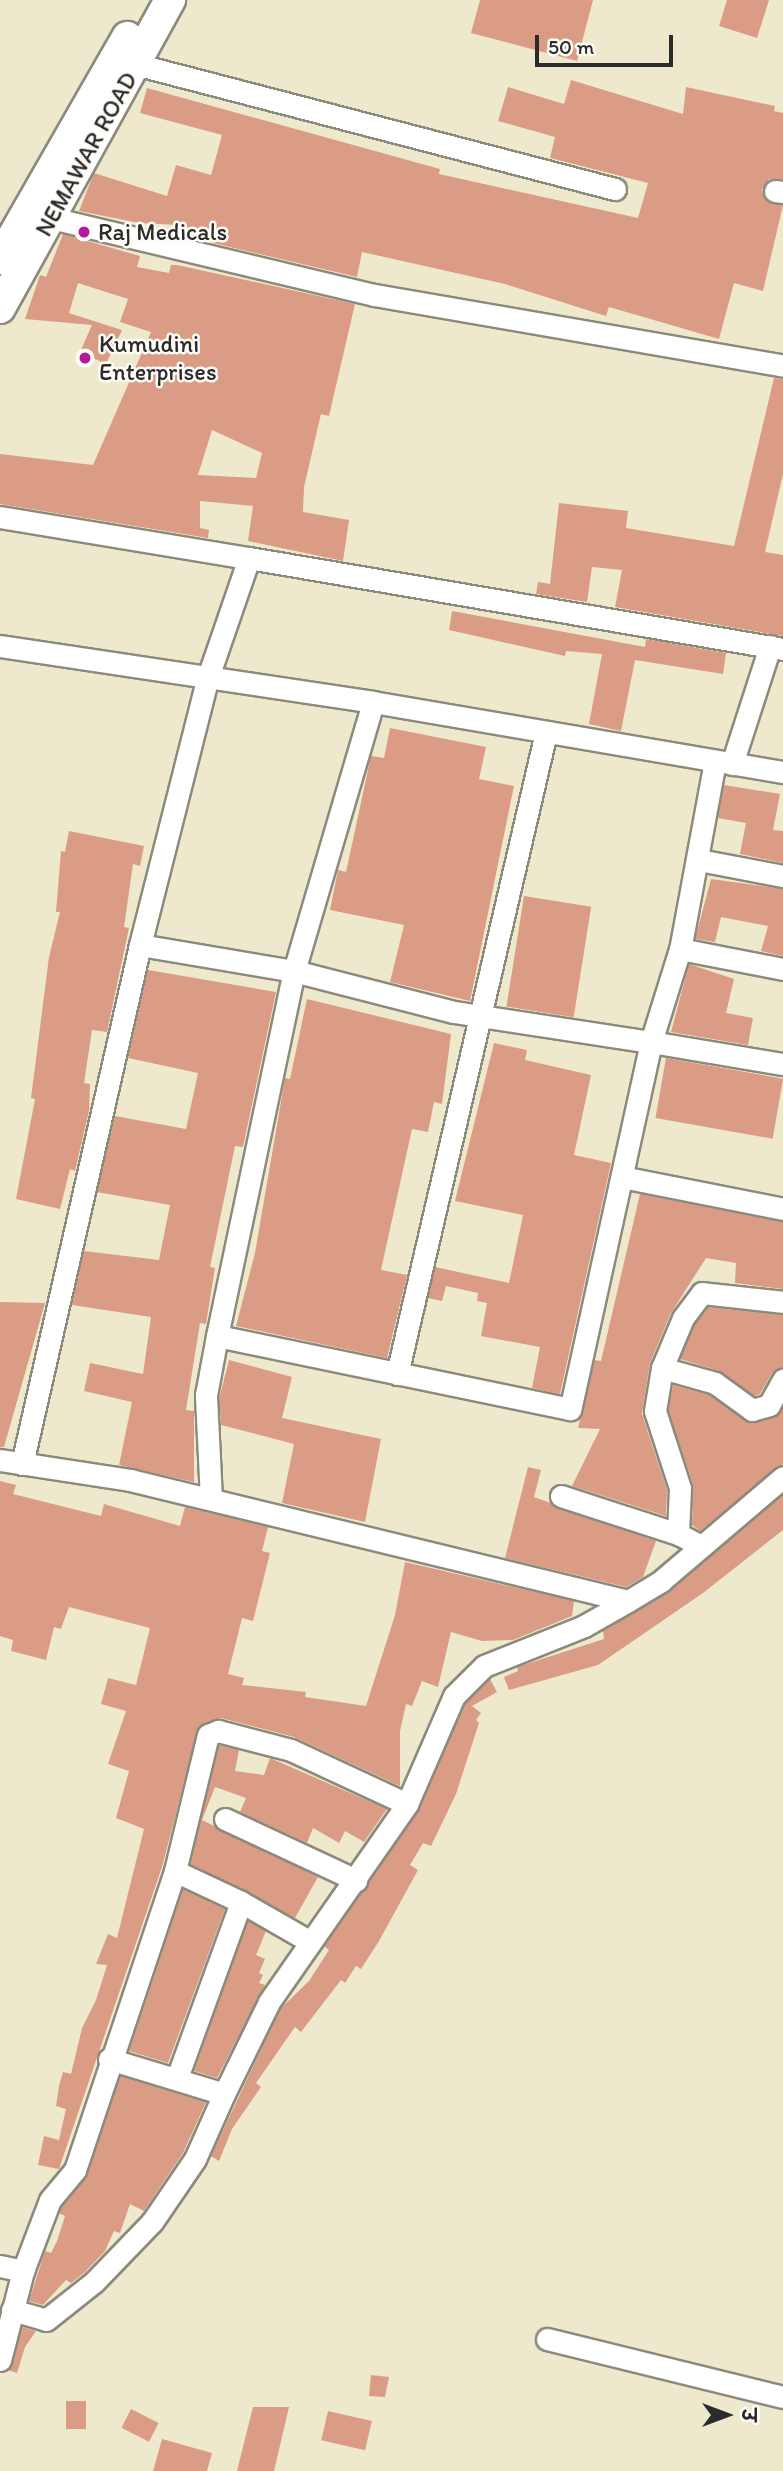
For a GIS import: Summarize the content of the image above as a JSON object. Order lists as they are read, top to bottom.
{
  "streets": {
    "highway": ["NEMAWAR ROAD"]
  },
  "places": ["Raj Medicals", "Kumudini Enterprises"],
  "scale_bar": "50 m",
  "north": "right"
}
